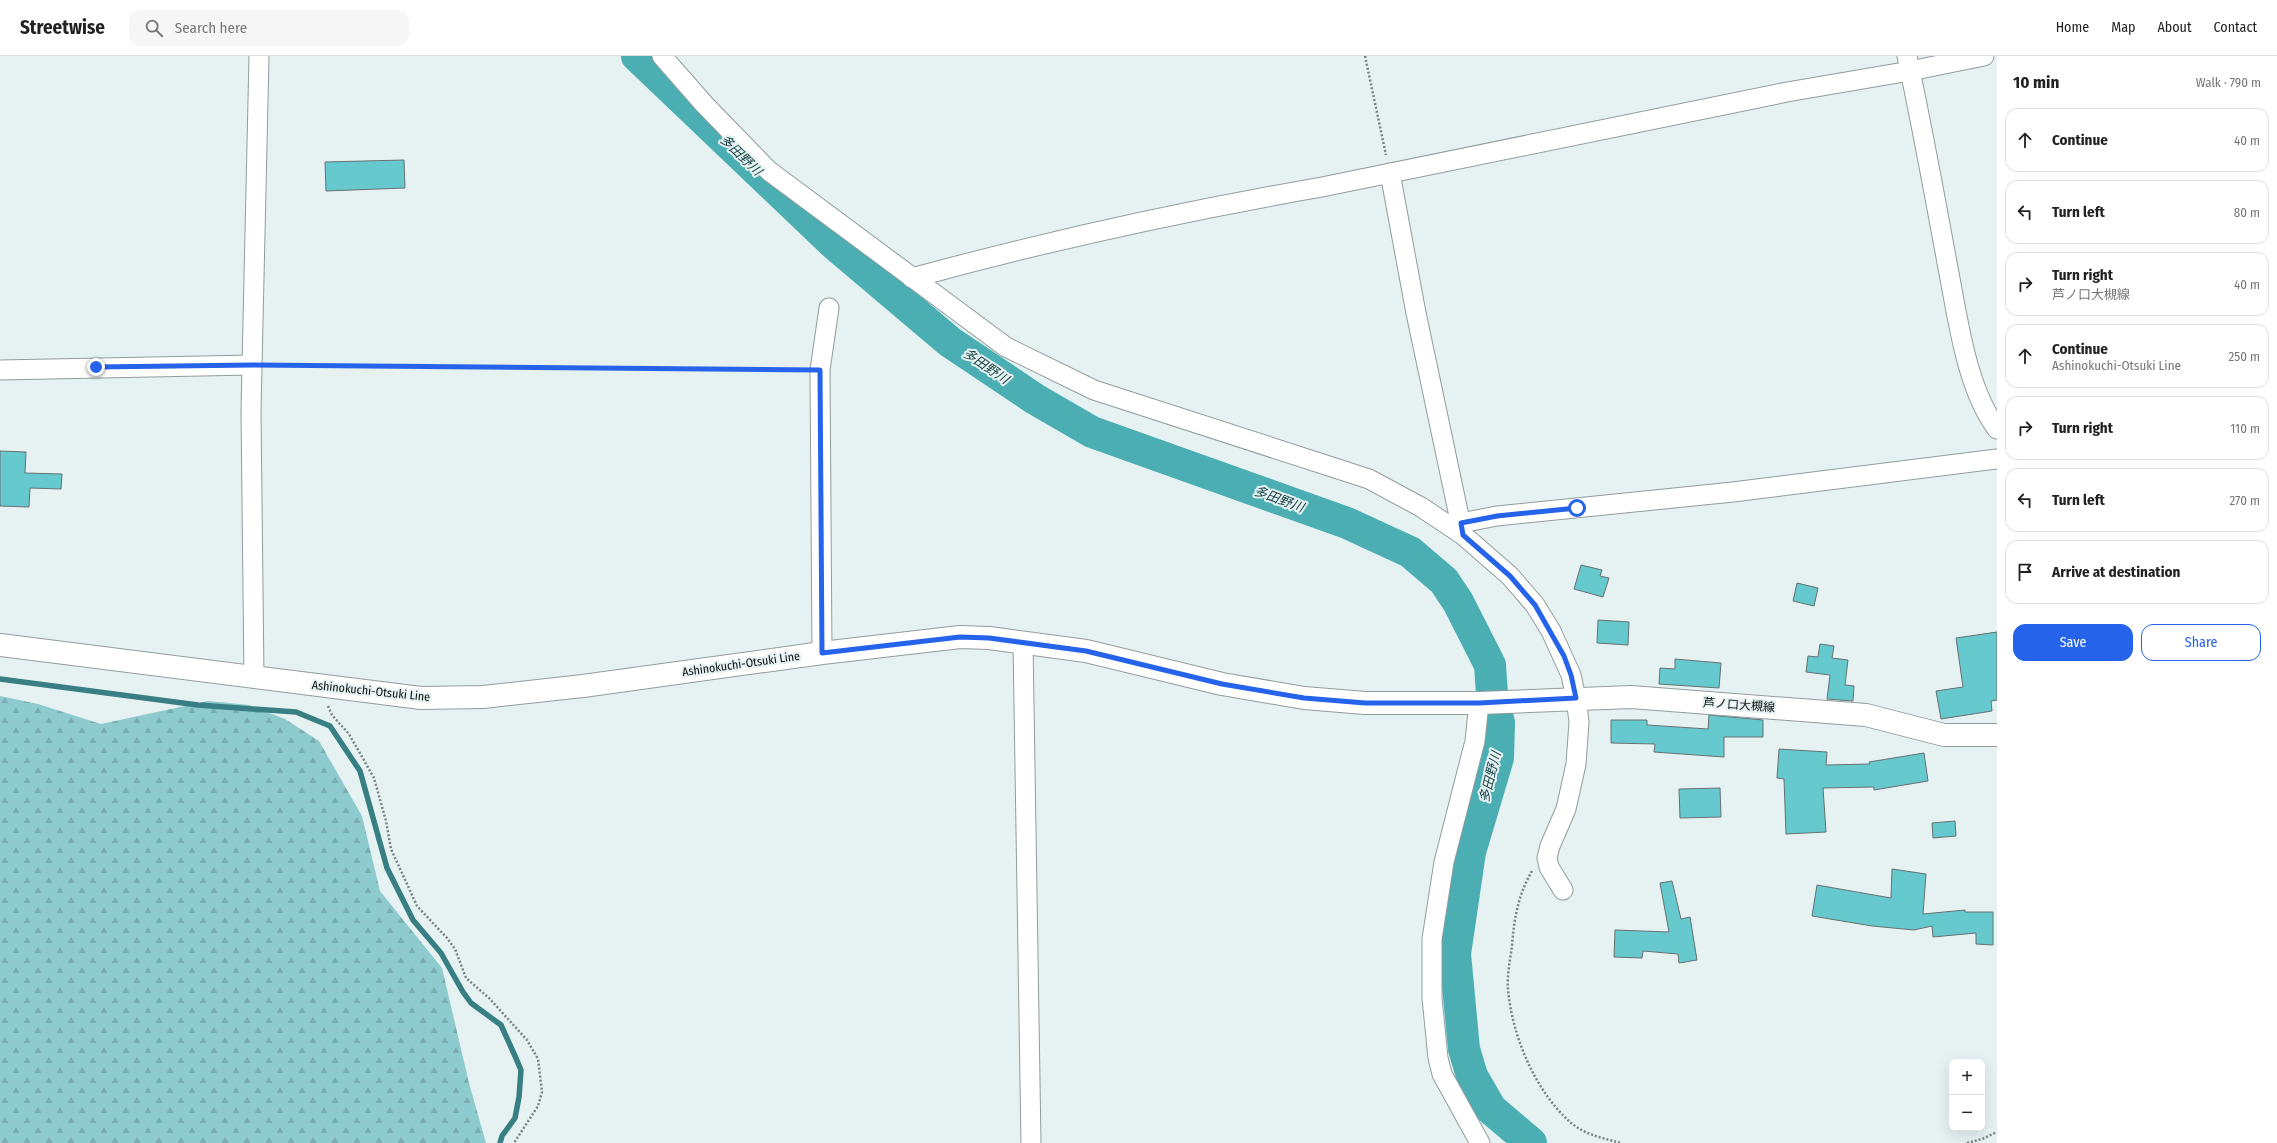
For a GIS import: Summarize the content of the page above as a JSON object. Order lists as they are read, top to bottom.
{
  "streets": {
    "main road": ["Ashinokuchi-Otsuki Line", "芦ノ口大槻線"]
  },
  "crossings": [
    ["Ashinokuchi-Otsuki Line", "芦ノ口大槻線"]
  ],
  "water": ["多田野川"],
  "page": {
    "header": "Streetwise",
    "search": "Search here",
    "nav": [
      "Home",
      "Map",
      "About",
      "Contact"
    ],
    "heading": ["10 min", "Walk · 790 m"],
    "list": [
      ["Continue", "40 m"],
      ["Turn left", "80 m"],
      ["Turn right", "芦ノ口大槻線", "40 m"],
      ["Continue", "Ashinokuchi-Otsuki Line", "250 m"],
      ["Turn right", "110 m"],
      ["Turn left", "270 m"],
      "Arrive at destination"
    ],
    "buttons": ["Save", "Share"],
    "map_buttons": ["+", "−"]
  }
}
